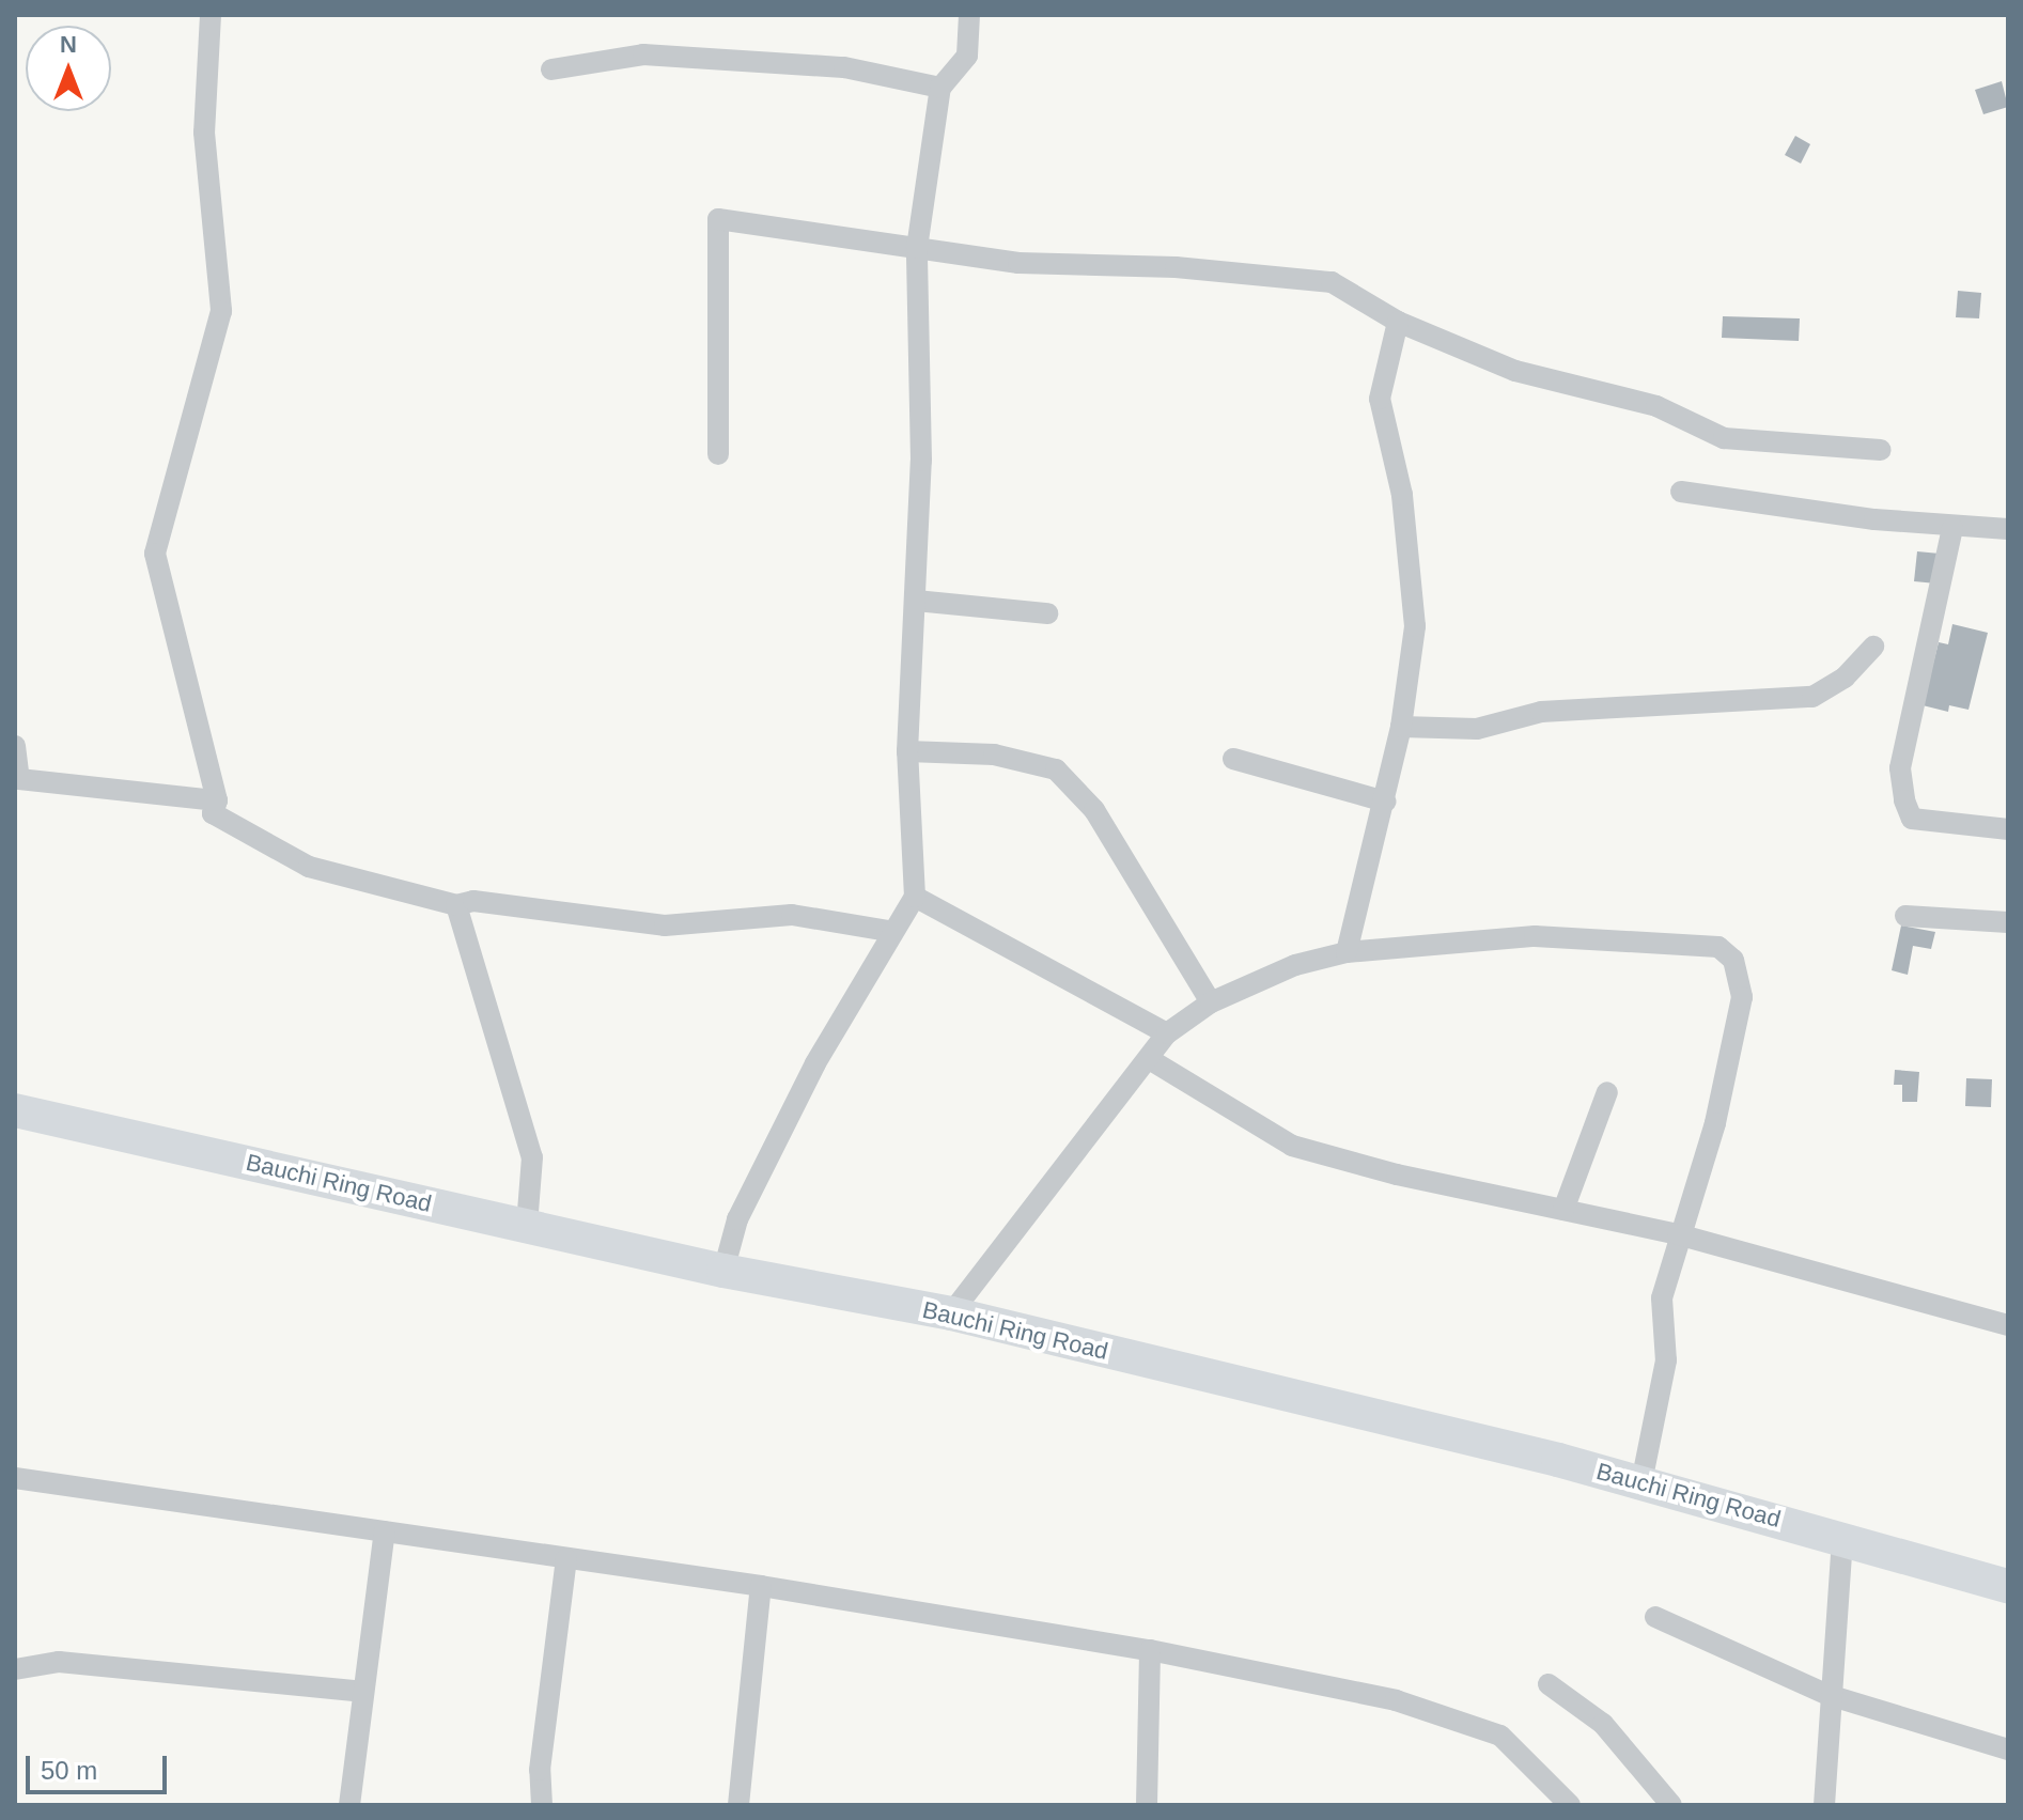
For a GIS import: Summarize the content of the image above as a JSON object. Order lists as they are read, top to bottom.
{
  "streets": {
    "main road": ["Bauchi Ring Road"]
  },
  "scale_bar": "50 m",
  "north": "top"
}
